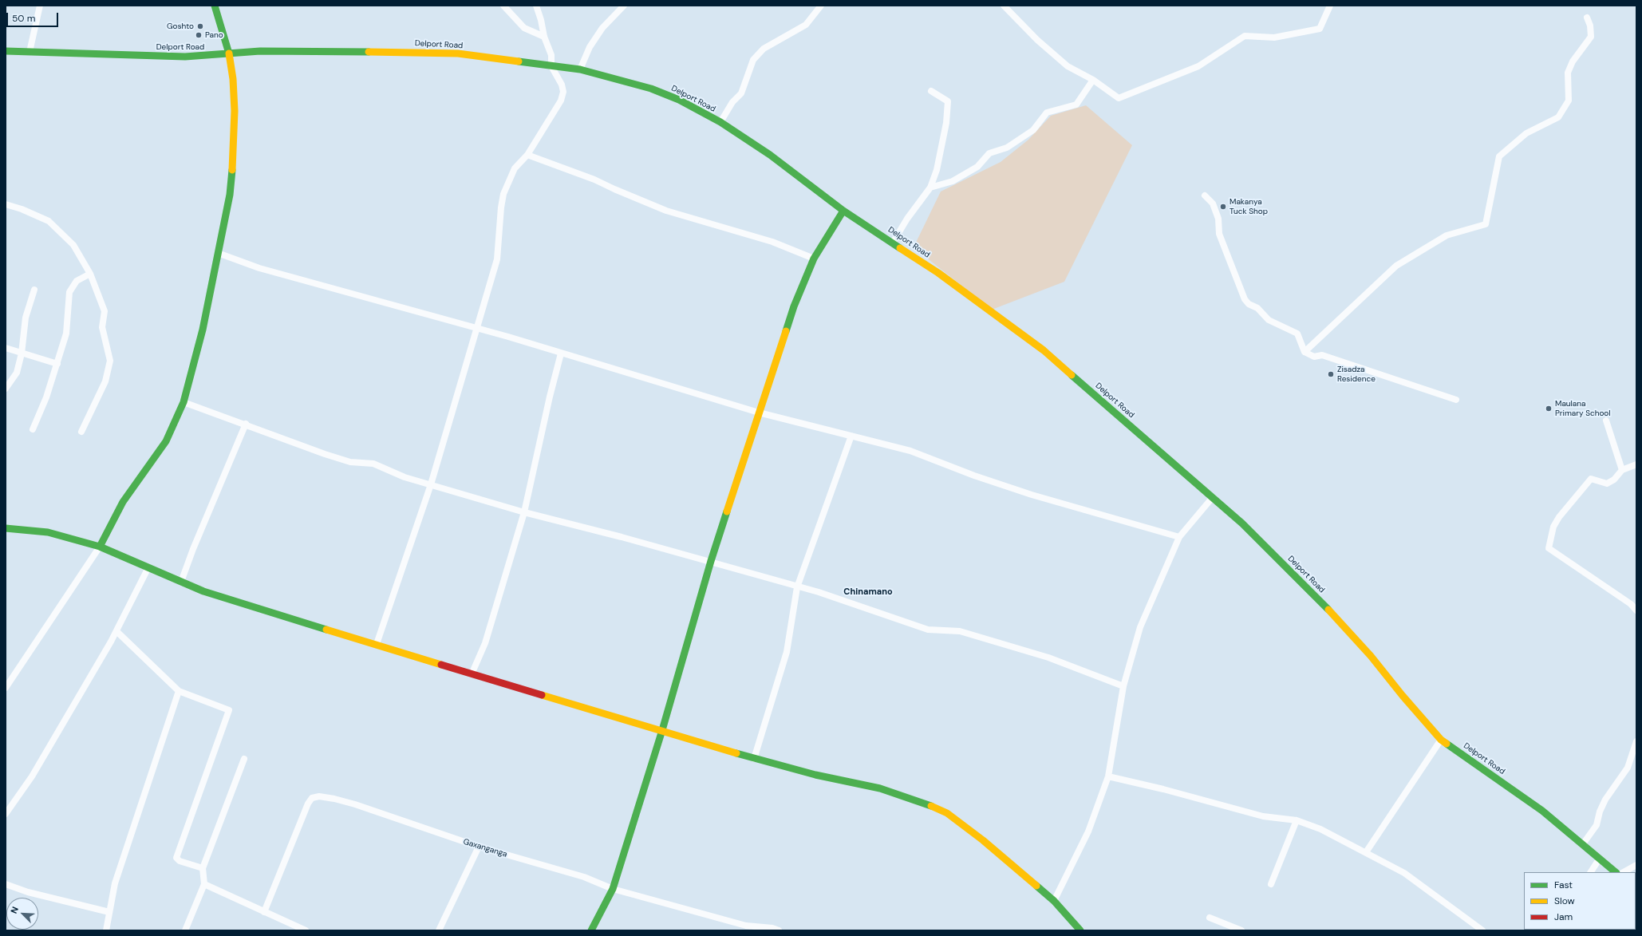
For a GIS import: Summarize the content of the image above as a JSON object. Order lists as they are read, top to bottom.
{
  "streets": {
    "street": ["Delport Road", "Gaxanganga"]
  },
  "districts": ["Chinamano"],
  "places": [
    "Goshto",
    "Pano",
    "Makanya Tuck Shop",
    "Zisadza Residence",
    "Maulana Primary School"
  ],
  "legend": ["Fast", "Slow", "Jam"],
  "scale_bar": "50 m",
  "north": "top left"
}
